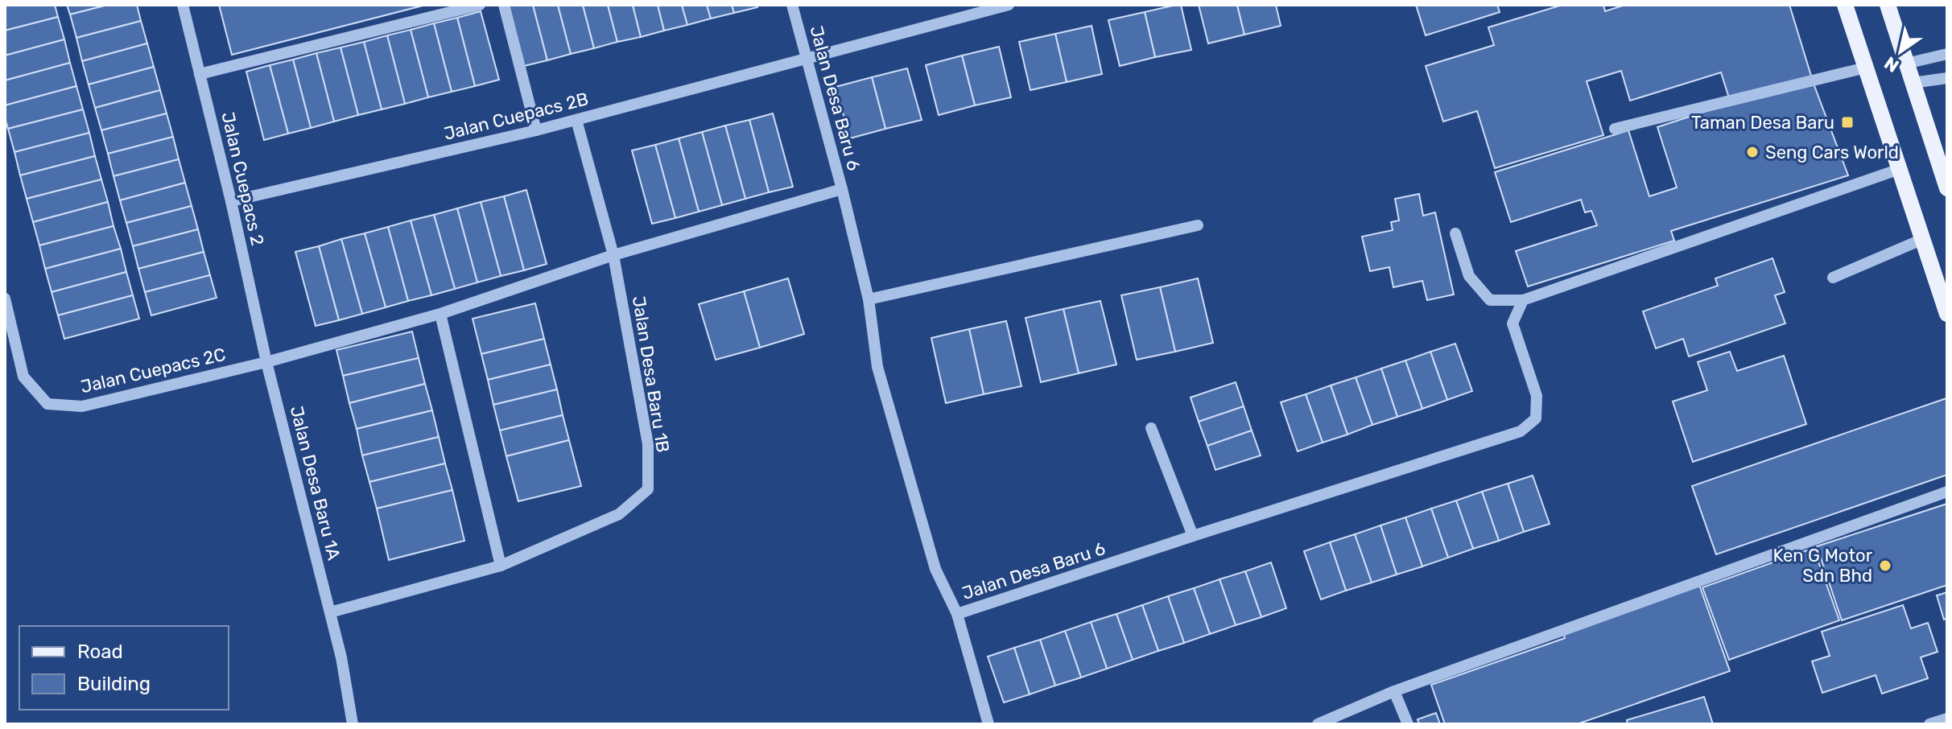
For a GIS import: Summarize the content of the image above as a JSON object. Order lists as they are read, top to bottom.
{
  "streets": {
    "street": [
      "Jalan Desa Baru 6",
      "Jalan Cuepacs 2B",
      "Jalan Cuepacs 2",
      "Jalan Cuepacs 2C",
      "Jalan Desa Baru 1B",
      "Jalan Desa Baru 1A"
    ]
  },
  "crossings": [
    ["Jalan Desa Baru 6", "Jalan Cuepacs 2B"],
    ["Jalan Desa Baru 6", "Jalan Cuepacs 2C"],
    ["Jalan Cuepacs 2B", "Jalan Cuepacs 2"],
    ["Jalan Cuepacs 2B", "Jalan Desa Baru 1B"],
    ["Jalan Cuepacs 2", "Jalan Cuepacs 2C"],
    ["Jalan Cuepacs 2", "Jalan Desa Baru 1A"],
    ["Jalan Cuepacs 2C", "Jalan Desa Baru 1B"],
    ["Jalan Cuepacs 2C", "Jalan Desa Baru 1A"],
    ["Jalan Desa Baru 1B", "Jalan Desa Baru 1A"]
  ],
  "places": {
    "transit": ["Taman Desa Baru"],
    "other": ["Seng Cars World", "Ken G Motor Sdn Bhd"]
  },
  "legend": ["Road", "Building"],
  "north": "bottom left"
}
